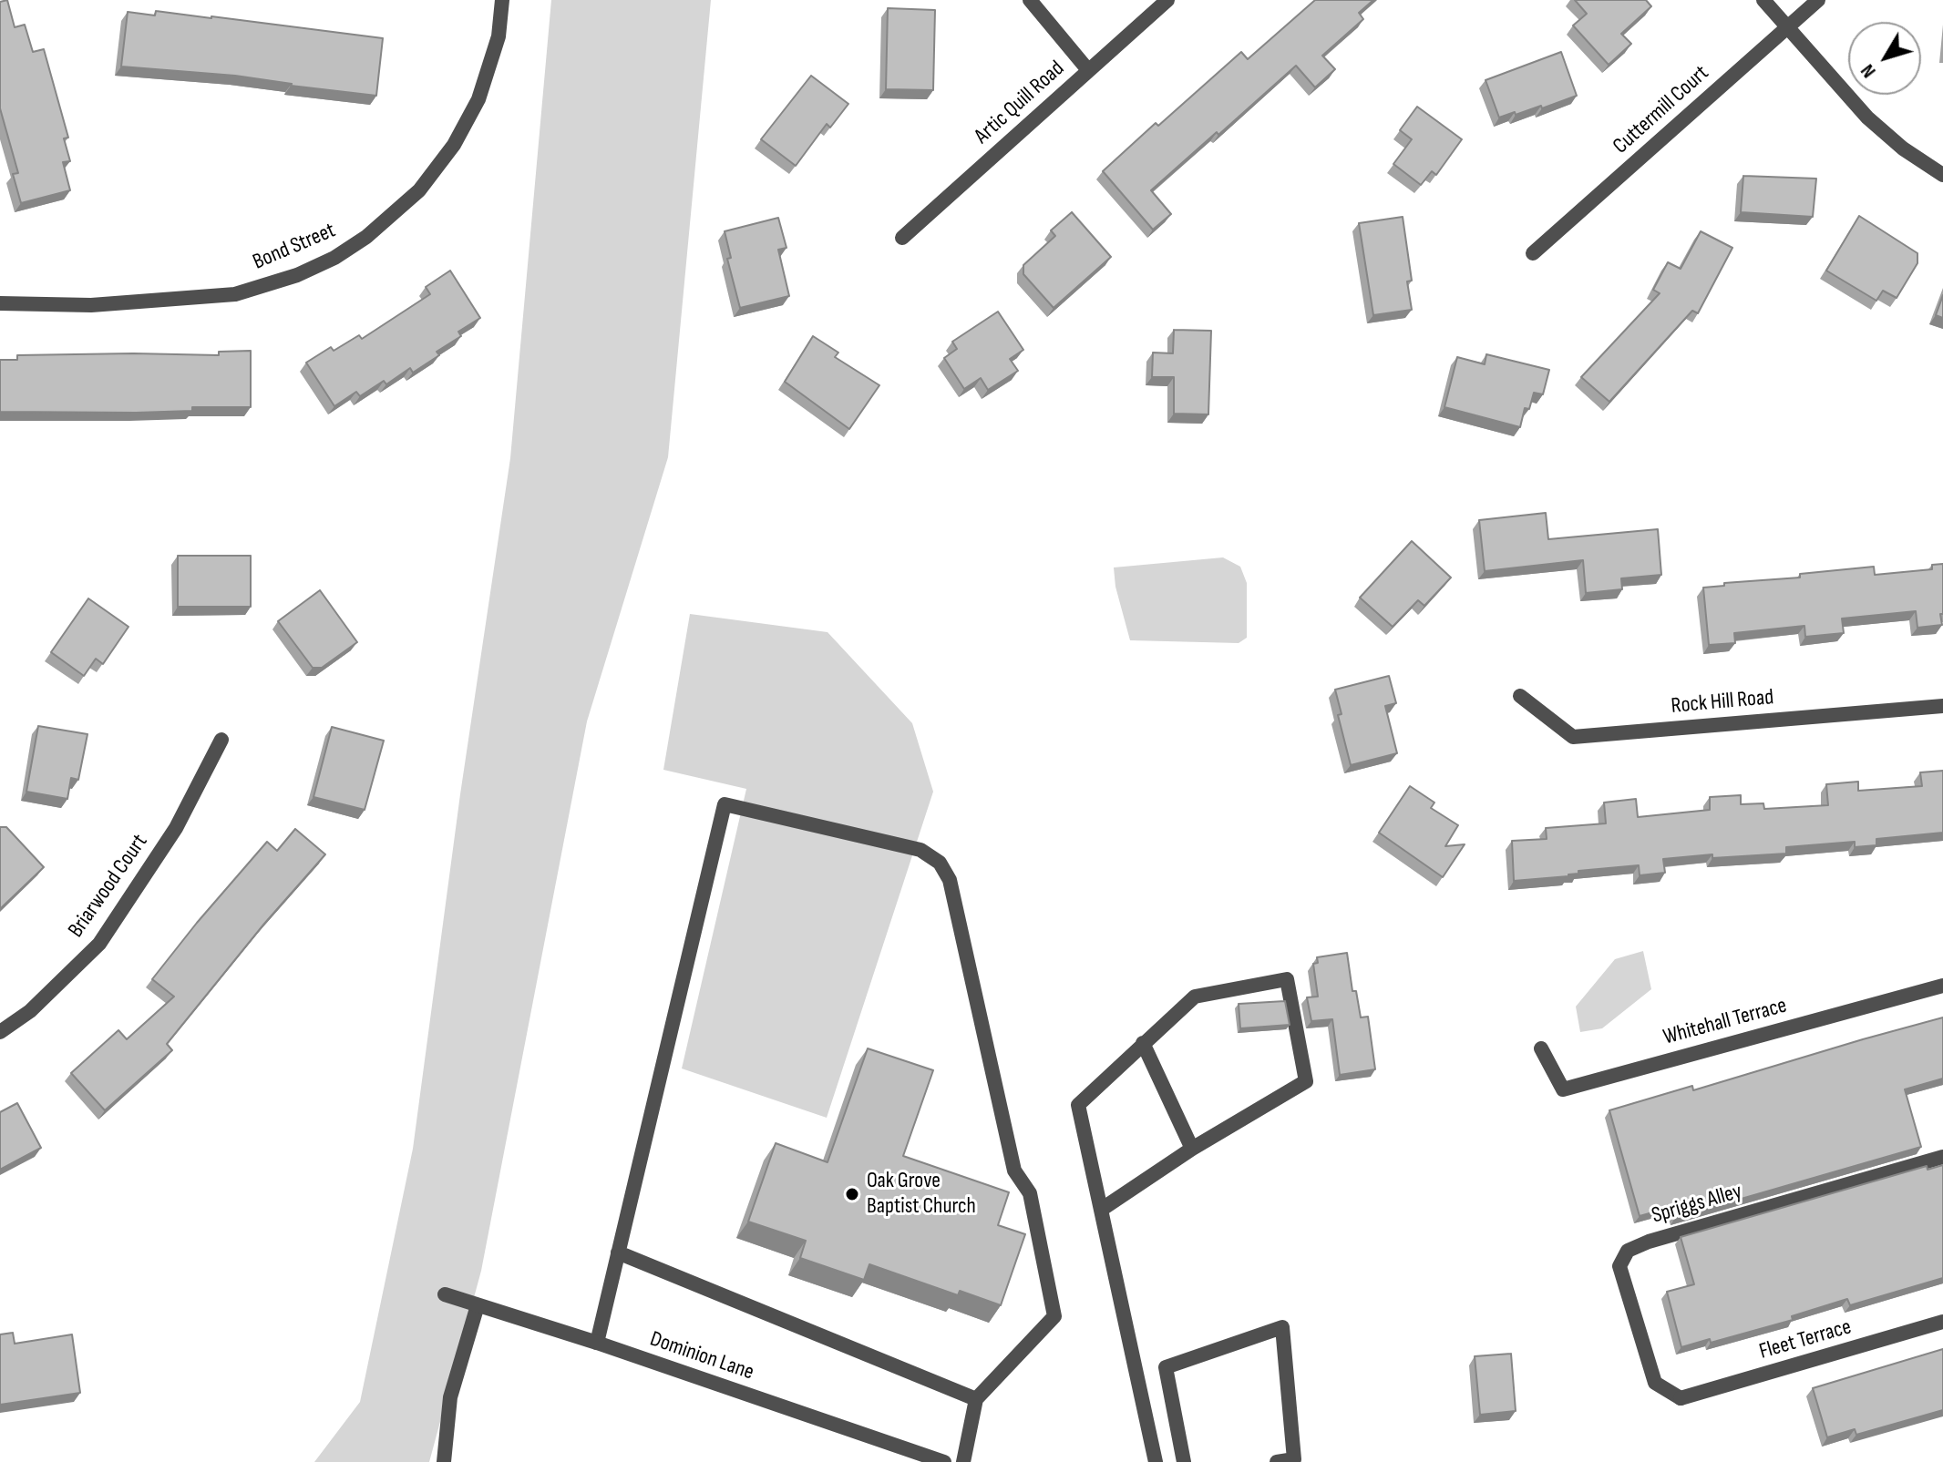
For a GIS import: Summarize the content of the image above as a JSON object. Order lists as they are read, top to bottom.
{
  "streets": {
    "street": [
      "Artic Quill Road",
      "Cuttermill Court",
      "Bond Street",
      "Rock Hill Road",
      "Briarwood Court",
      "Whitehall Terrace",
      "Spriggs Alley",
      "Fleet Terrace",
      "Dominion Lane"
    ]
  },
  "crossings": [
    ["Spriggs Alley", "Fleet Terrace"]
  ],
  "places": ["Oak Grove Baptist Church"],
  "north": "bottom left"
}
